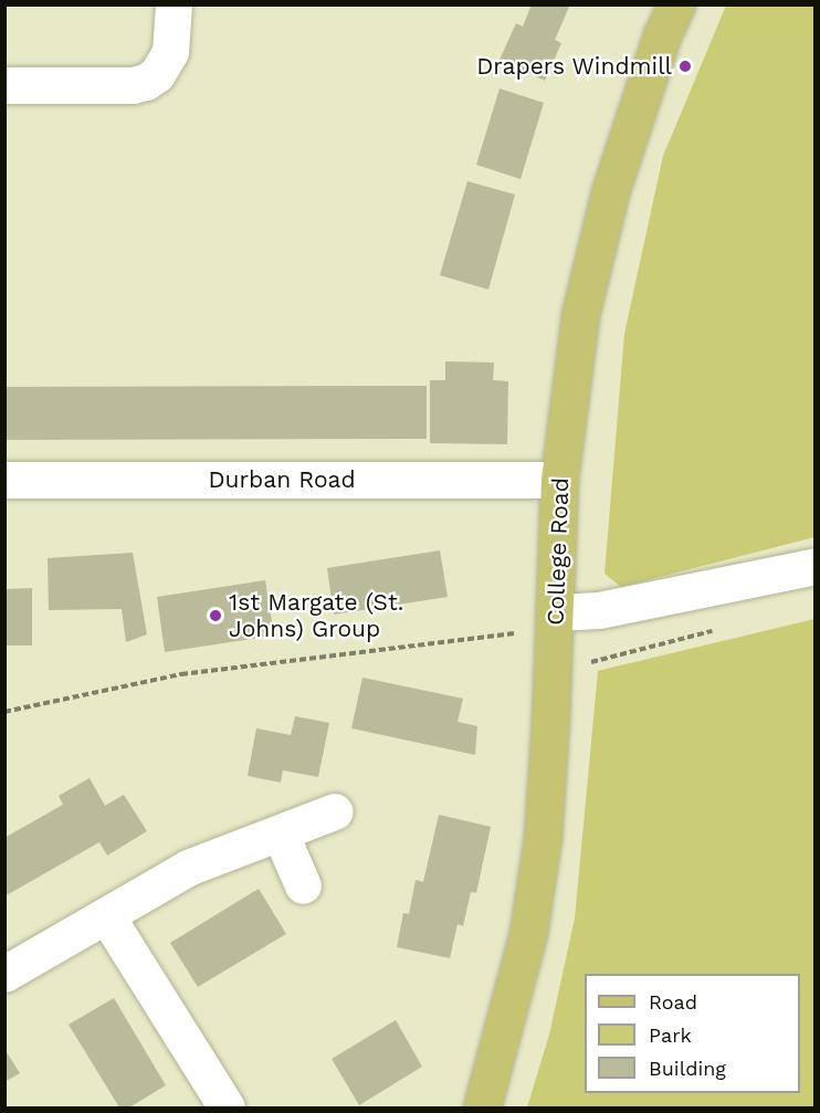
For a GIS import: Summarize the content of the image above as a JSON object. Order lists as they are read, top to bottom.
{
  "streets": {
    "main road": ["College Road"],
    "street": ["Durban Road"]
  },
  "crossings": [
    ["Durban Road", "College Road"]
  ],
  "places": ["Drapers Windmill", "1st Margate (St. Johns) Group"],
  "legend": ["Road", "Park", "Building"]
}
